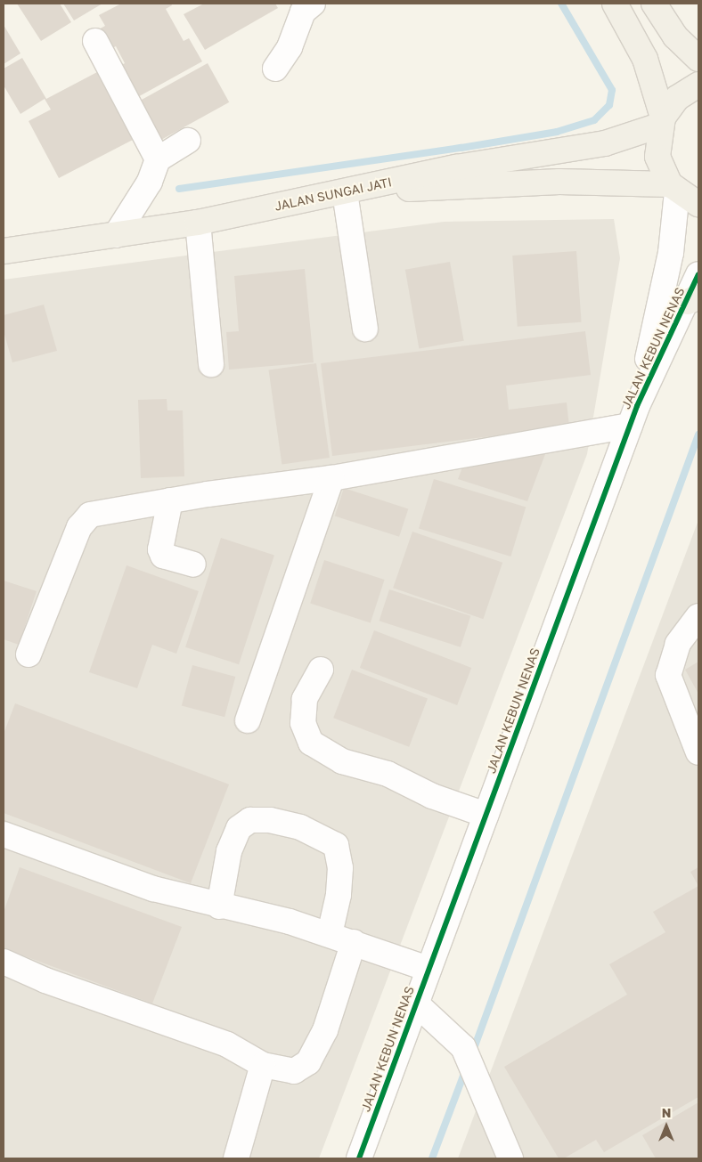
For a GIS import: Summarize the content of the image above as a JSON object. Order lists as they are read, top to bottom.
{
  "streets": {
    "main road": ["JALAN SUNGAI JATI"],
    "street": ["JALAN KEBUN NENAS"]
  },
  "north": "top"
}
